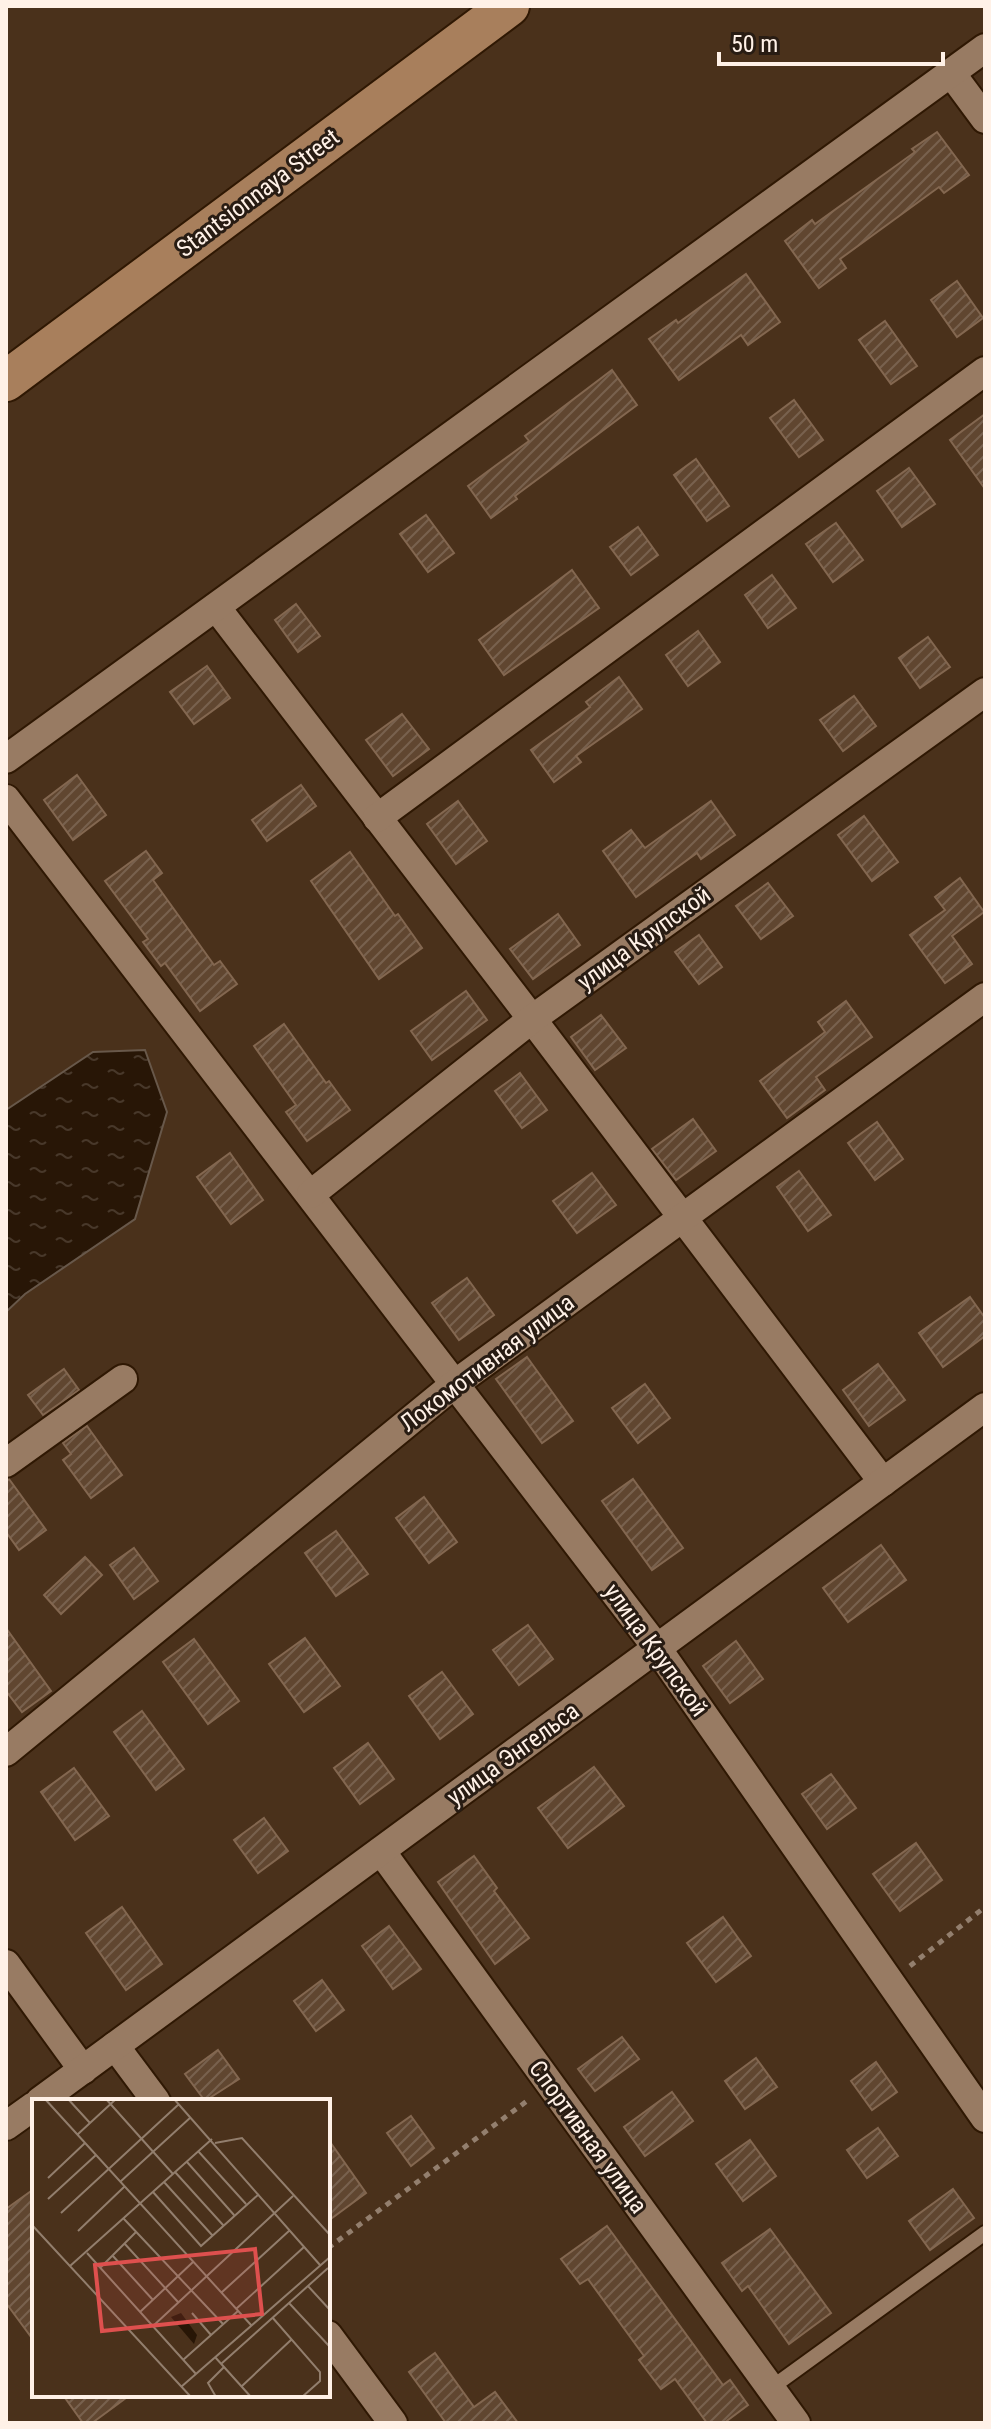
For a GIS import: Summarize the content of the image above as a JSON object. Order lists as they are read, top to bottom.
{
  "streets": {
    "street": [
      "Stantsionnaya Street",
      "улица Крупской",
      "Локомотивная улица",
      "улица Энгельса",
      "Спортивная улица"
    ]
  },
  "crossings": [
    ["улица Крупской", "Локомотивная улица"],
    ["улица Крупской", "улица Энгельса"],
    ["улица Энгельса", "Спортивная улица"]
  ],
  "scale_bar": "50 m"
}
